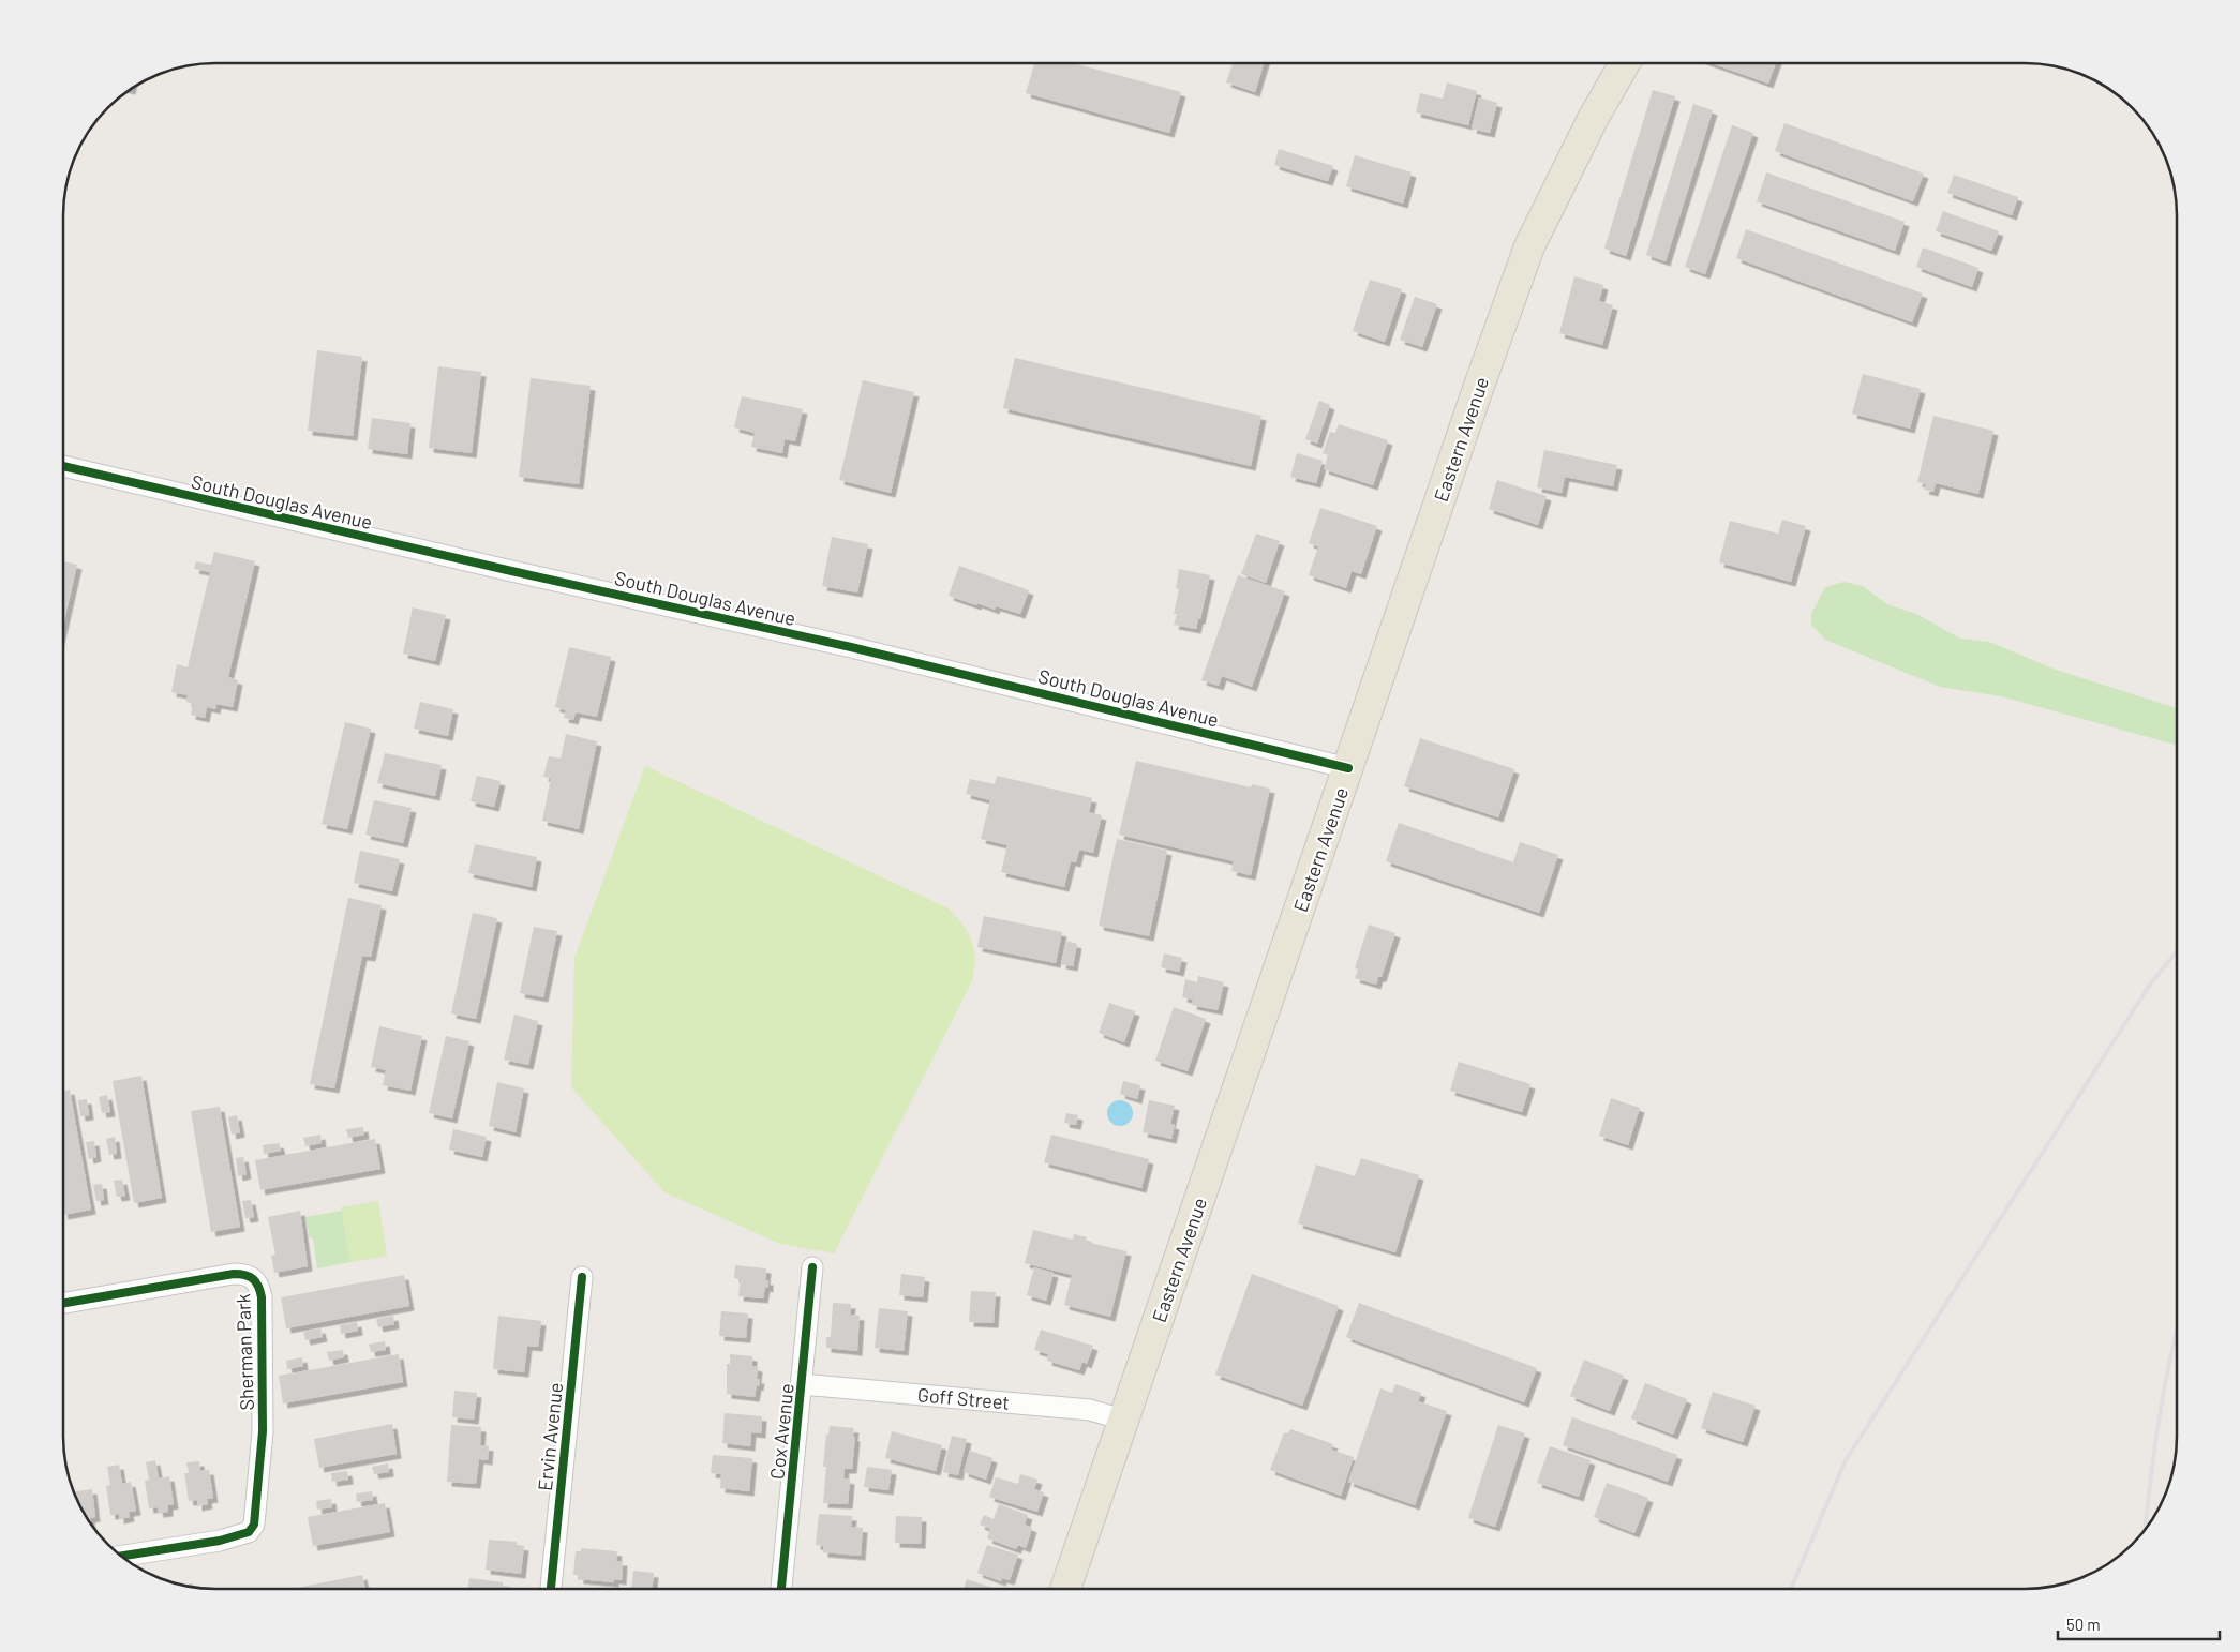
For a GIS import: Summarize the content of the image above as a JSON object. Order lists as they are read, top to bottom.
{
  "streets": {
    "main road": ["Eastern Avenue"],
    "street": [
      "South Douglas Avenue",
      "Sherman Park",
      "Goff Street",
      "Cox Avenue",
      "Ervin Avenue"
    ]
  },
  "crossings": [
    ["Eastern Avenue", "South Douglas Avenue"],
    ["Eastern Avenue", "Goff Street"],
    ["Goff Street", "Cox Avenue"]
  ],
  "scale_bar": "50 m"
}
